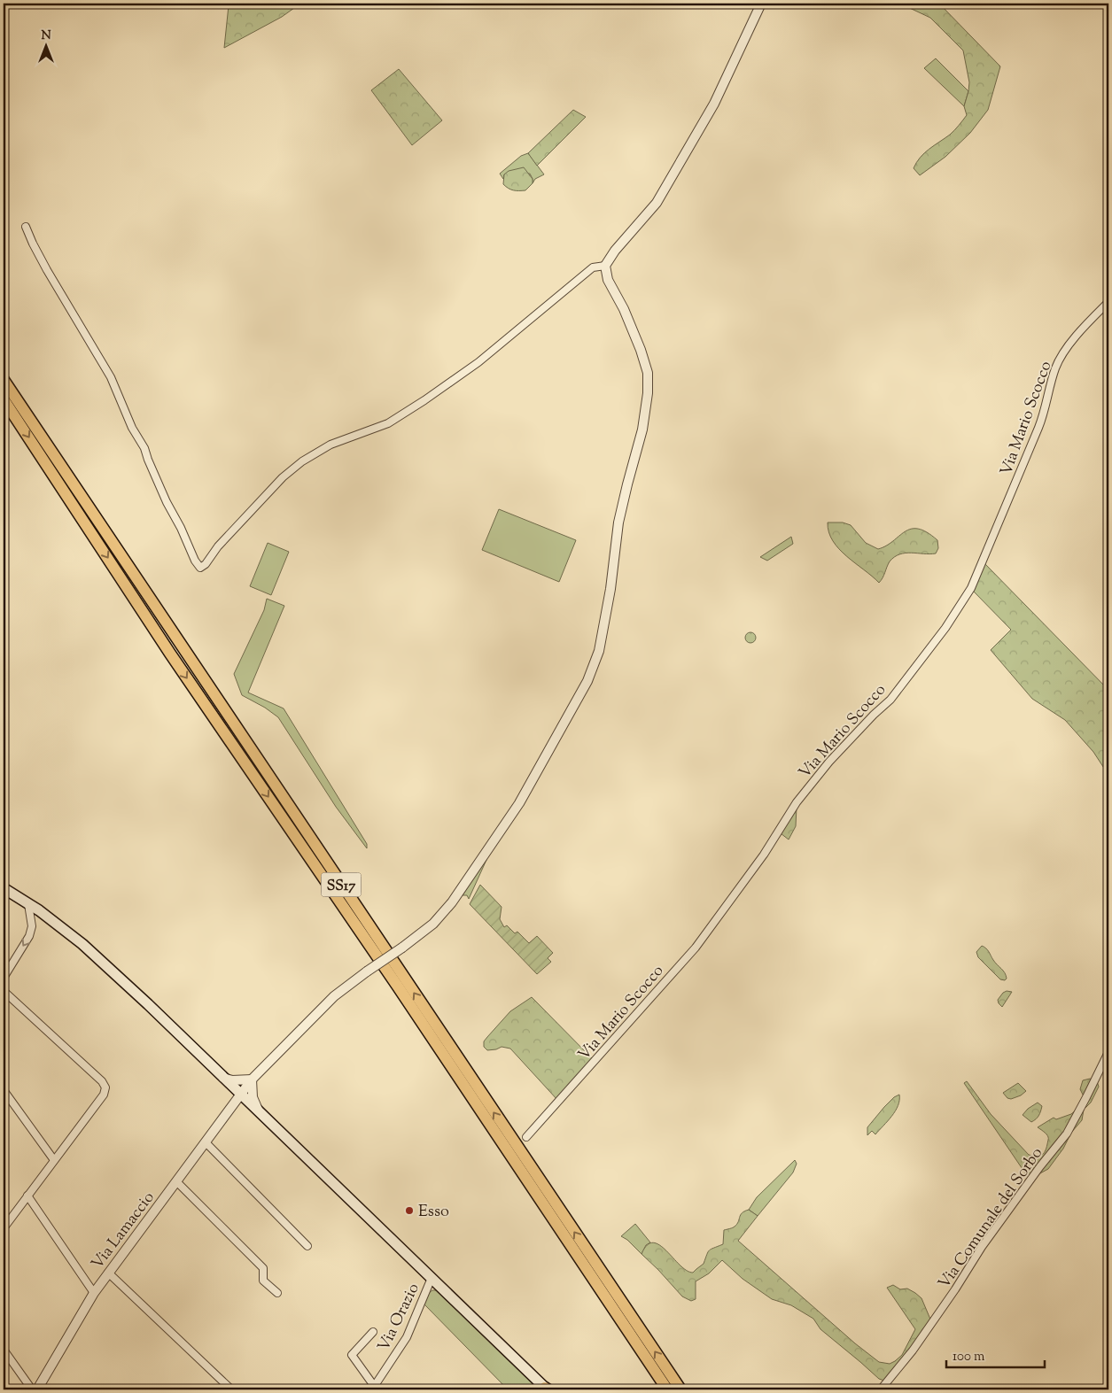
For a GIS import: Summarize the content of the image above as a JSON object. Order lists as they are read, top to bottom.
{
  "streets": {
    "highway": ["SS17"],
    "street": [
      "Via Mario Scocco",
      "Via Comunale del Sorbo",
      "Via Lamaccio",
      "Via Orazio"
    ]
  },
  "places": ["Esso"],
  "scale_bar": "100 m",
  "north": "top"
}
